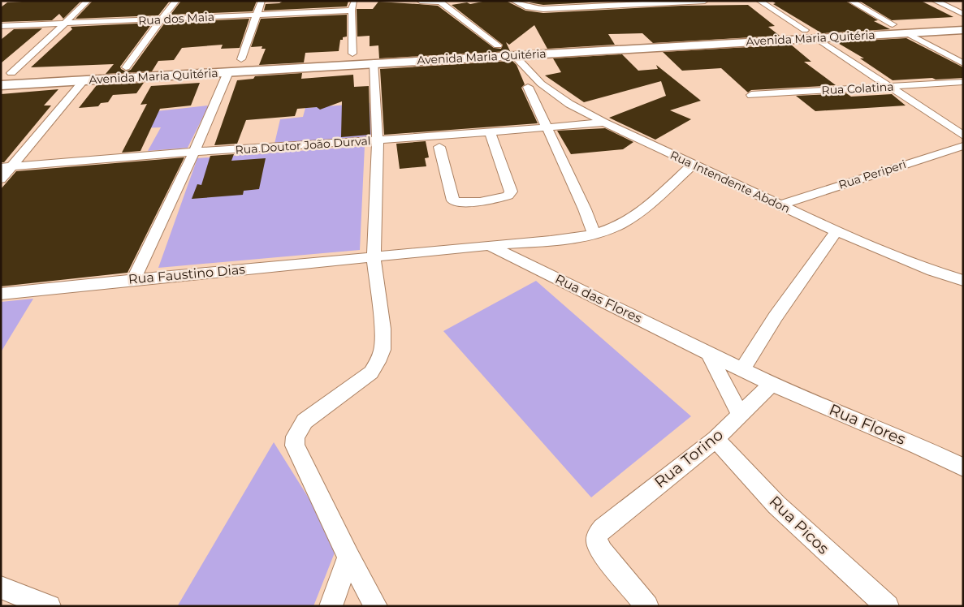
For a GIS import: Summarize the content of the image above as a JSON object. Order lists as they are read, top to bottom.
{
  "streets": {
    "main road": ["Avenida Maria Quitéria"],
    "street": [
      "Rua dos Maia",
      "Rua Colatina",
      "Rua Doutor João Durval",
      "Rua Periperi",
      "Rua Intendente Abdon",
      "Rua Faustino Dias",
      "Rua das Flores",
      "Rua Flores",
      "Rua Torino",
      "Rua Picos"
    ]
  },
  "crossings": [
    ["Avenida Maria Quitéria", "Rua Intendente Abdon"],
    ["Rua Doutor João Durval", "Rua Intendente Abdon"],
    ["Rua Periperi", "Rua Intendente Abdon"],
    ["Rua Intendente Abdon", "Rua Faustino Dias"],
    ["Rua Faustino Dias", "Rua das Flores"],
    ["Rua das Flores", "Rua Flores"],
    ["Rua das Flores", "Rua Torino"],
    ["Rua Flores", "Rua Torino"],
    ["Rua Torino", "Rua Picos"]
  ]
}
